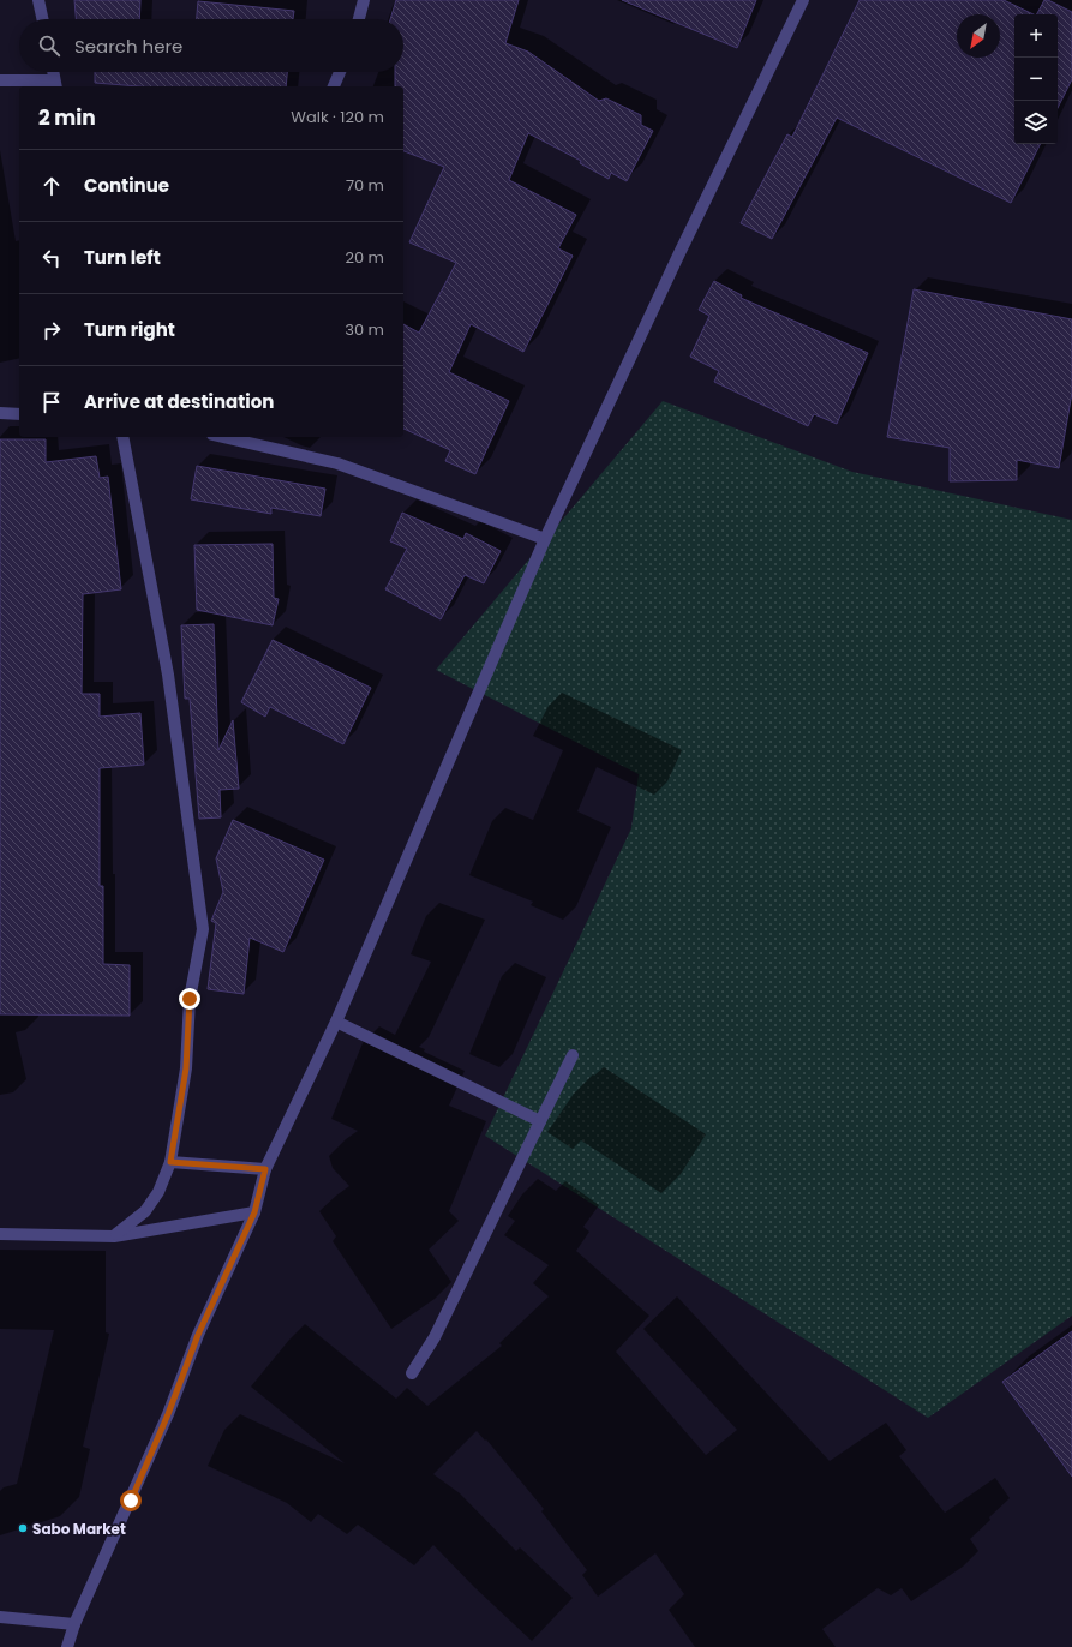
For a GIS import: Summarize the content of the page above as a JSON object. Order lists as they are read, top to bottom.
{
  "places": ["Sabo Market"],
  "north": "bottom left",
  "page": {
    "map_buttons": ["+", "−"],
    "search": "Search here",
    "heading": ["2 min", "Walk · 120 m"],
    "list": [
      ["Continue", "70 m"],
      ["Turn left", "20 m"],
      ["Turn right", "30 m"],
      "Arrive at destination"
    ]
  }
}
